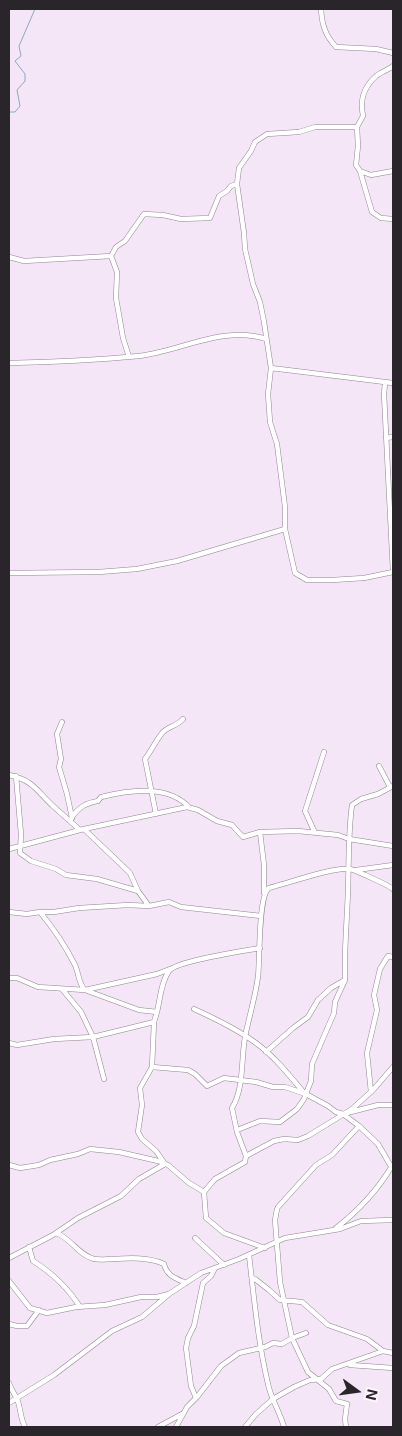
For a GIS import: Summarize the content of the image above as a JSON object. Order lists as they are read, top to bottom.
{
  "north": "right"
}
